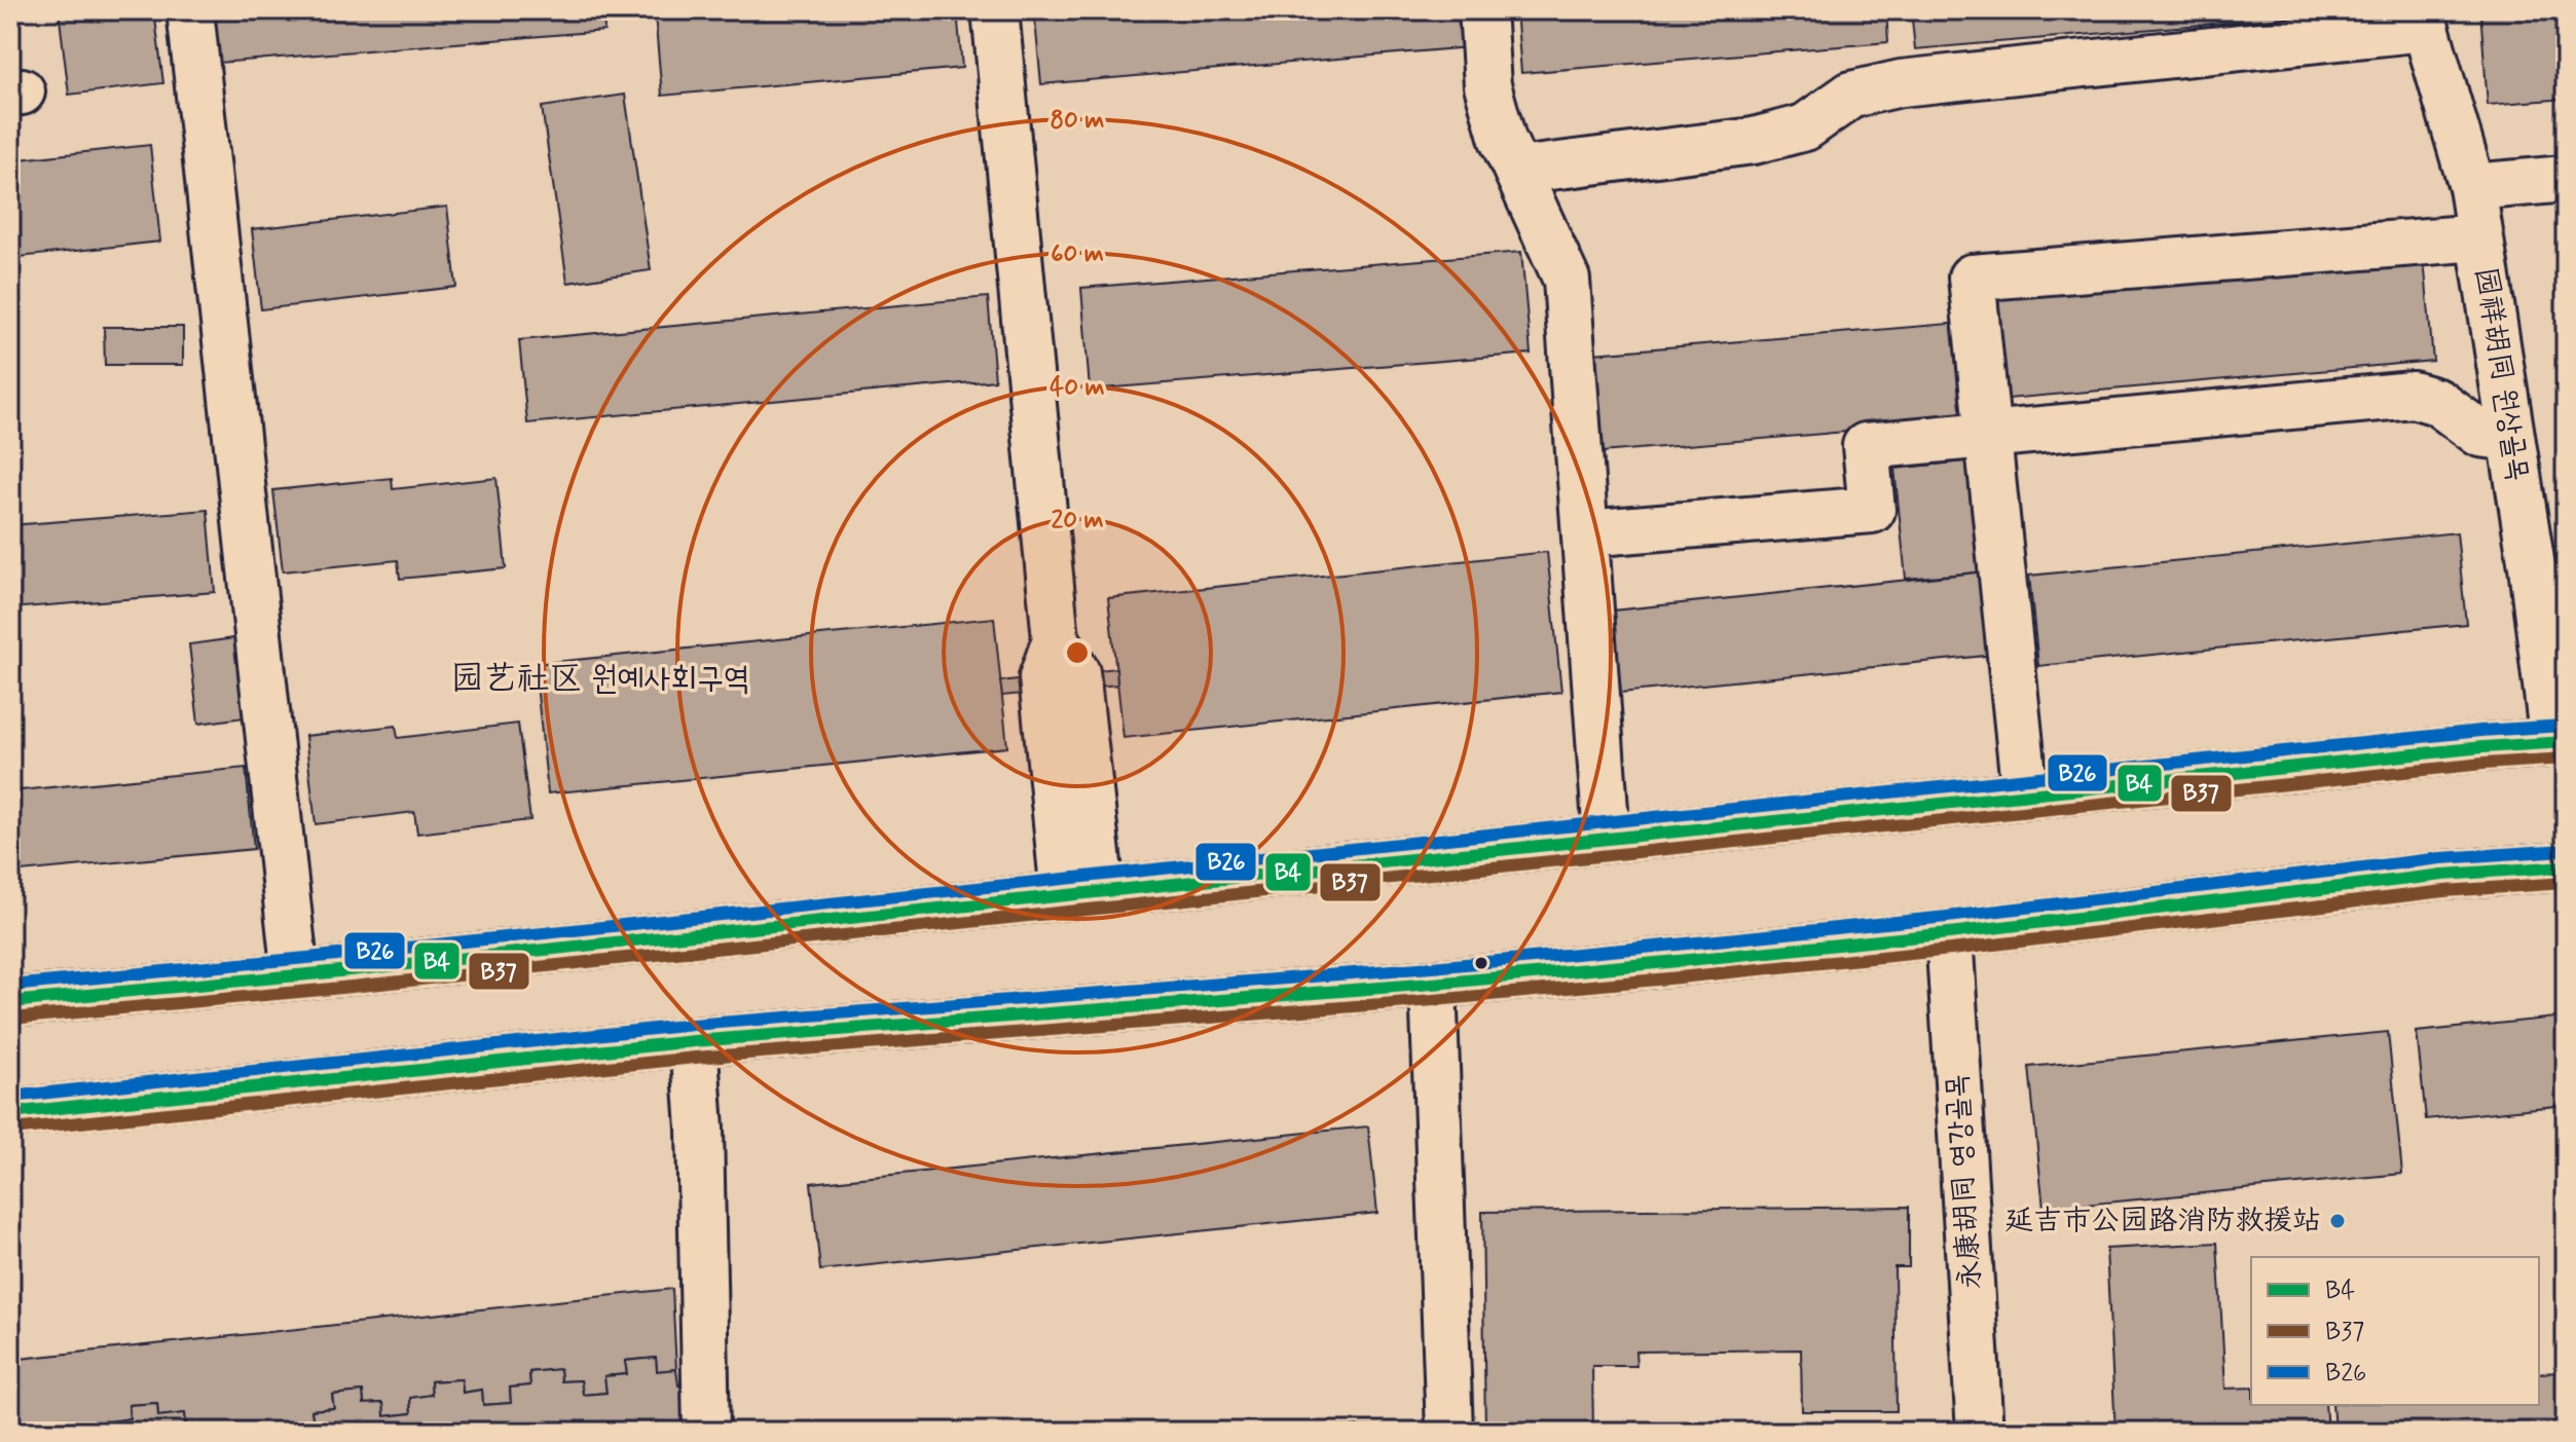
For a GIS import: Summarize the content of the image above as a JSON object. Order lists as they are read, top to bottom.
{
  "streets": {
    "main road": ["园祥胡同 원상골목", "永康胡同 영강골목"]
  },
  "districts": ["园艺社区 원예사회구역"],
  "places": ["延吉市公园路消防救援站"],
  "lines": ["transit line B26", "transit line B4", "transit line B37"],
  "legend": ["B4", "B37", "B26"],
  "rings": [
    "80 m",
    "60 m",
    "40 m",
    "20 m"
  ]
}
